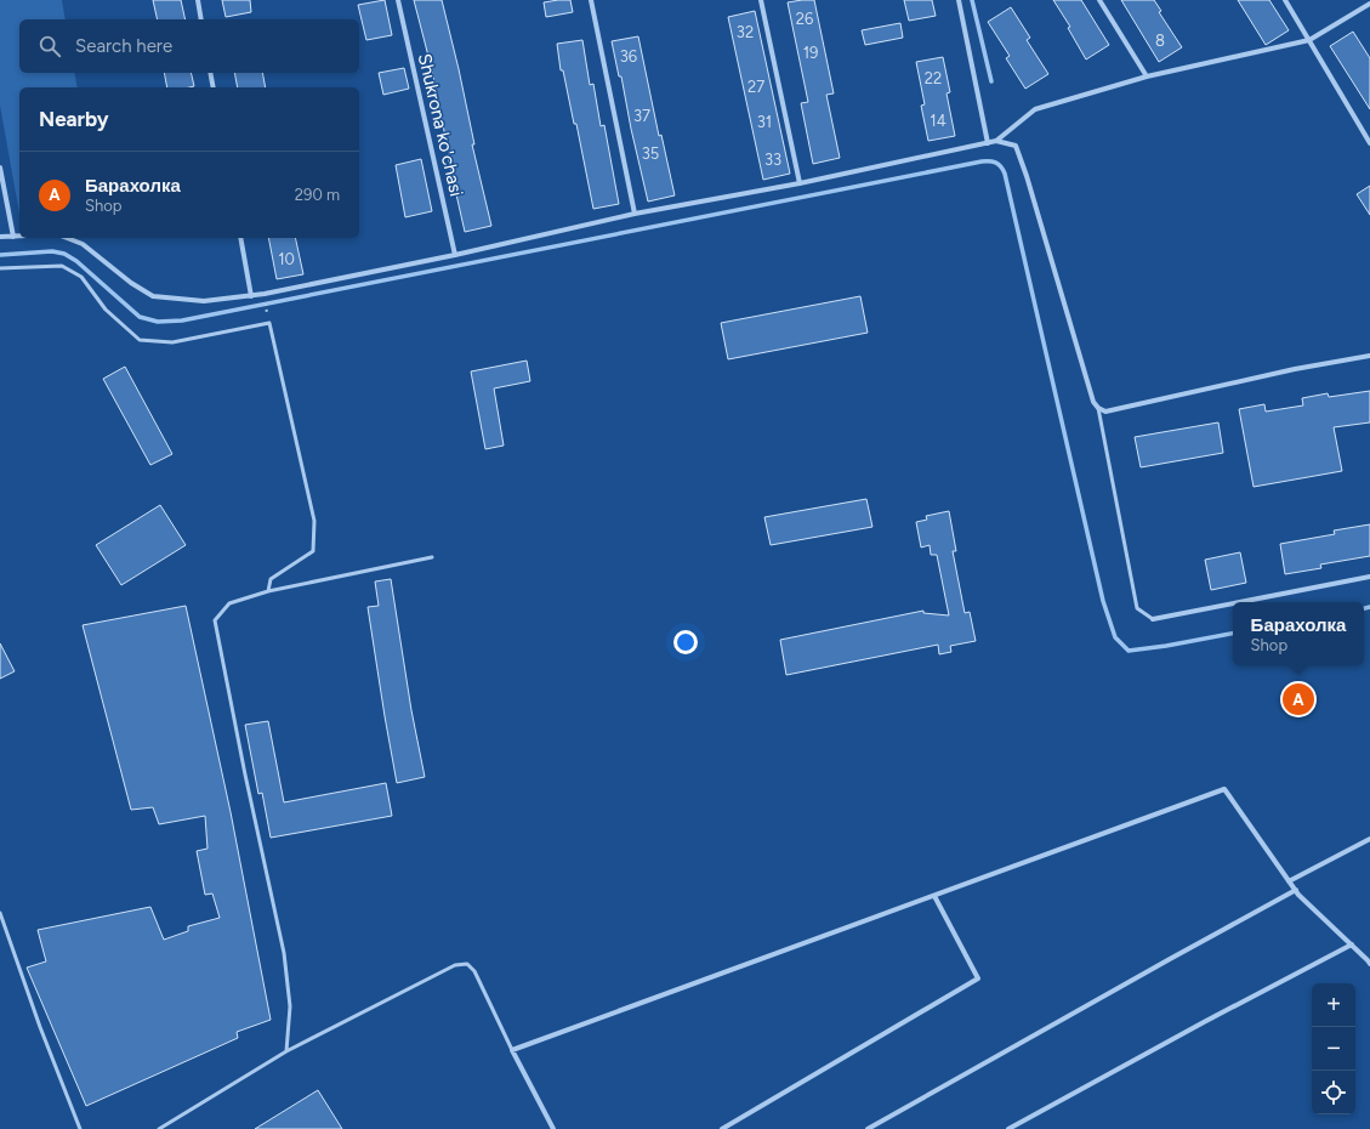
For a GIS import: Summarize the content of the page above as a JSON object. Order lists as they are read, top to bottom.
{
  "streets": {
    "street": ["Shukrona ko'chasi"]
  },
  "house_numbers": [
    "26",
    "32",
    "8",
    "19",
    "36",
    "22",
    "27",
    "37",
    "14",
    "31",
    "35",
    "33",
    "10"
  ],
  "page": {
    "search": "Search here",
    "heading": "Nearby",
    "list": [
      {
        "mark": "A",
        "name": "Барахолка",
        "note": "Shop",
        "value": "290 m"
      }
    ],
    "popup": ["Барахолка", "Shop"],
    "pins": "A",
    "map_buttons": ["+", "−"]
  }
}
